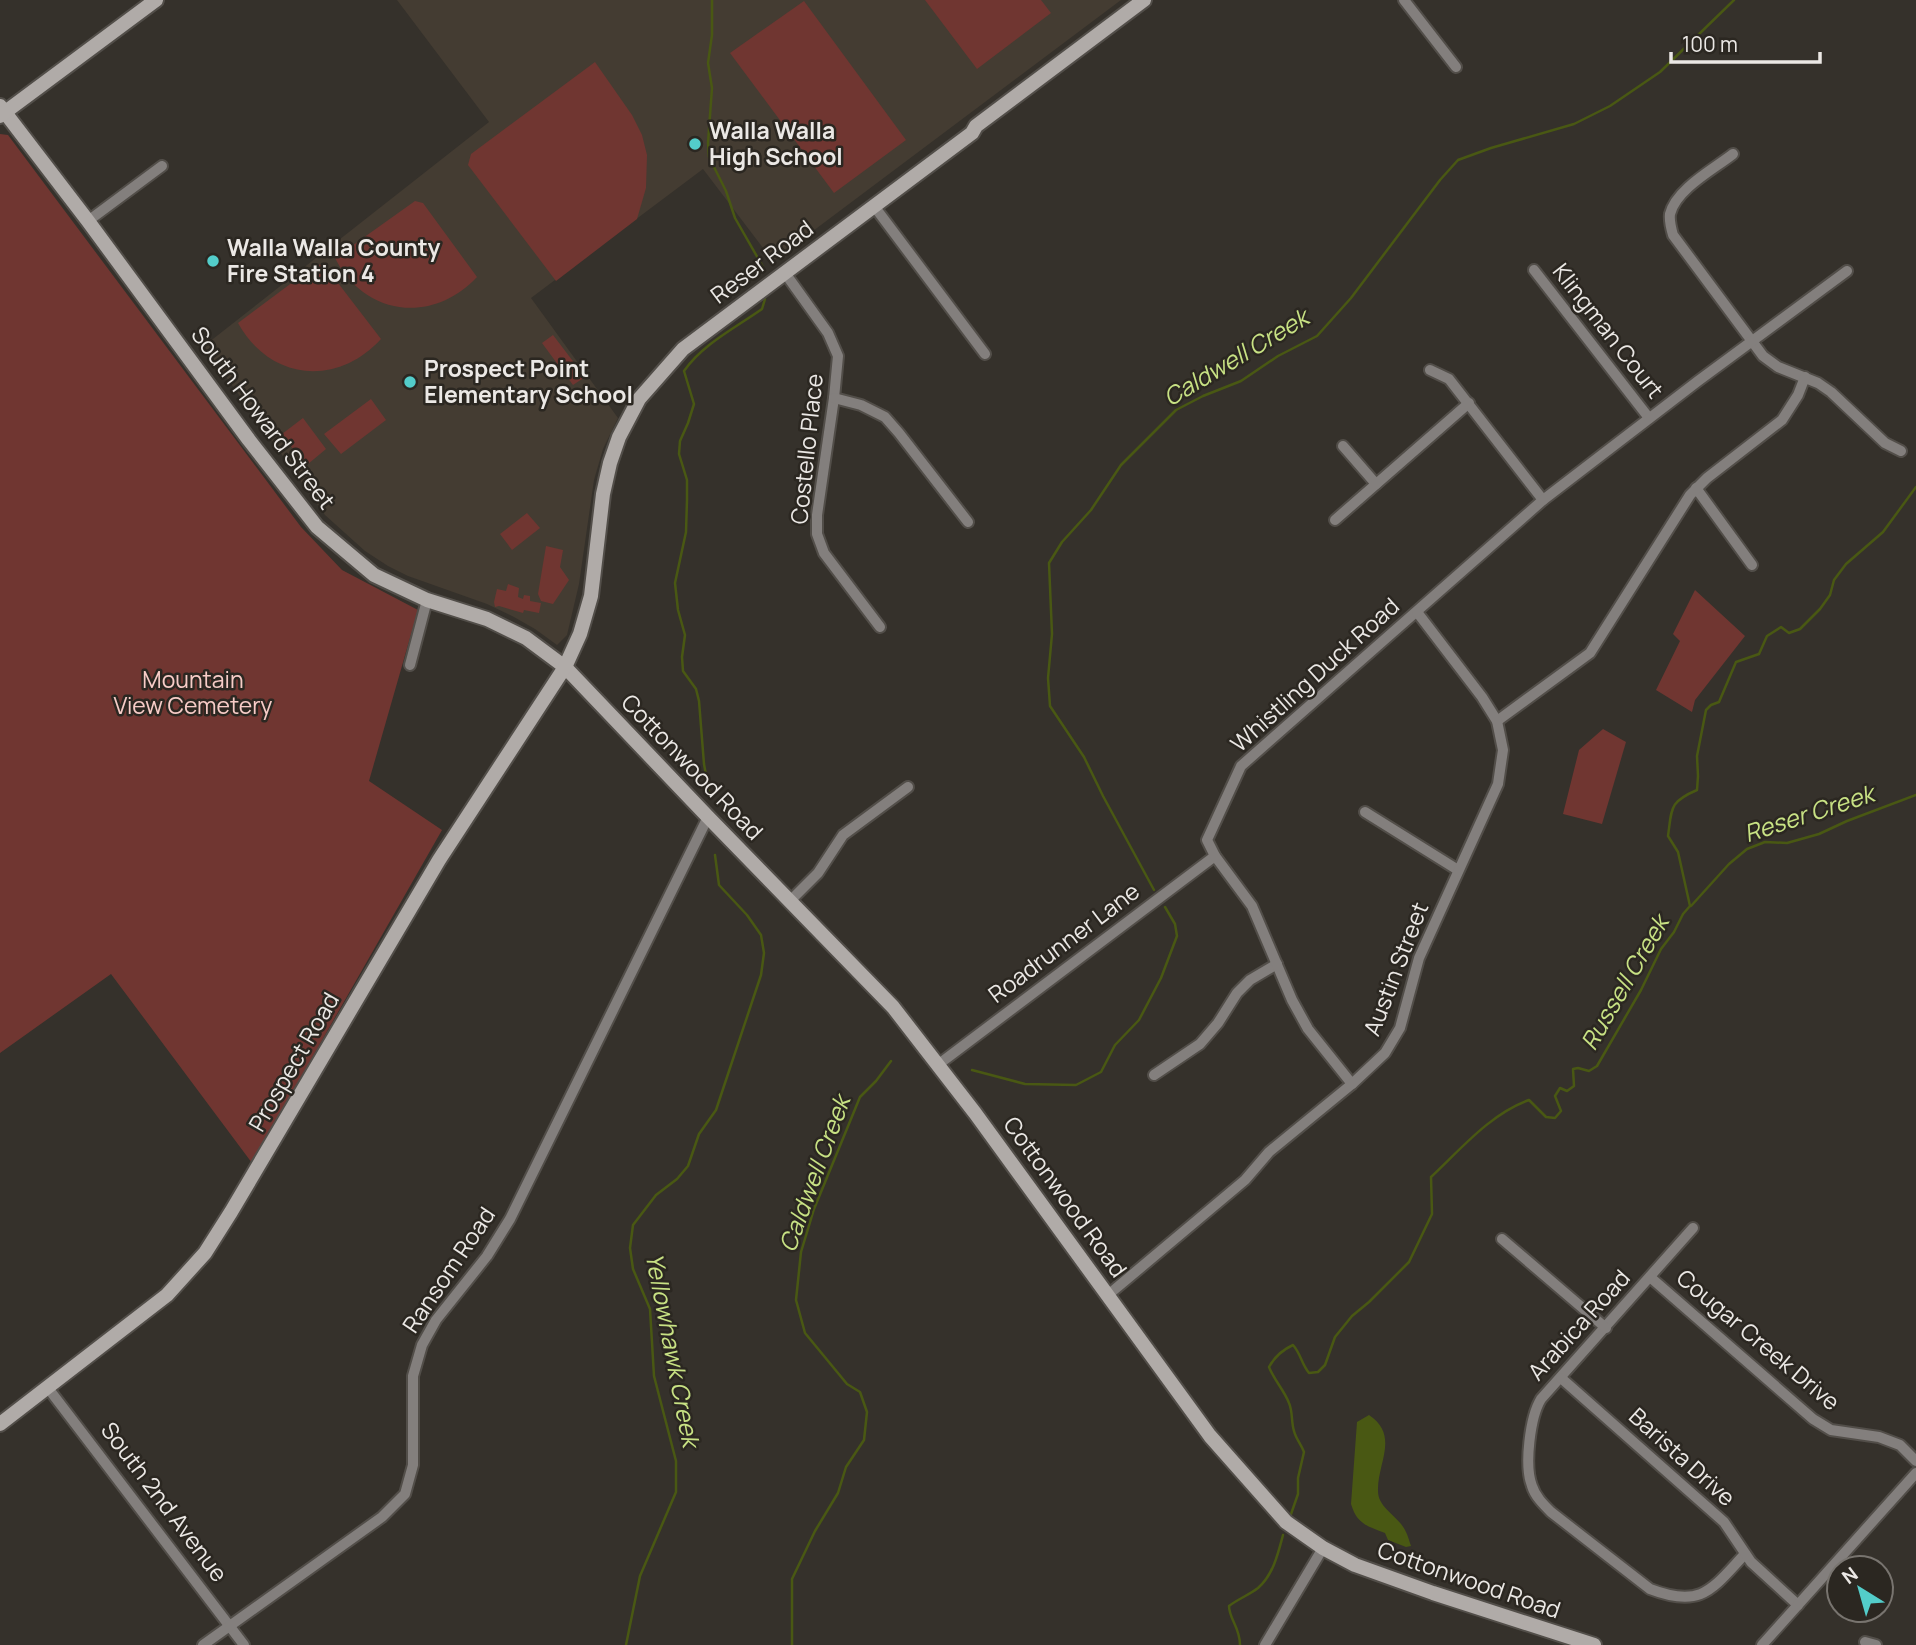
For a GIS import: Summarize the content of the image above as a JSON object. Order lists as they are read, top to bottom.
{
  "streets": {
    "main road": [
      "Reser Road",
      "South Howard Street",
      "Cottonwood Road",
      "Prospect Road"
    ],
    "street": [
      "Klingman Court",
      "Costello Place",
      "Whistling Duck Road",
      "Roadrunner Lane",
      "Austin Street",
      "Ransom Road",
      "Arabica Road",
      "Cougar Creek Drive",
      "Barista Drive",
      "South 2nd Avenue"
    ]
  },
  "crossings": [
    ["Reser Road", "South Howard Street"],
    ["Reser Road", "Costello Place"],
    ["Reser Road", "Cottonwood Road"],
    ["Reser Road", "Prospect Road"],
    ["Klingman Court", "Whistling Duck Road"],
    ["South Howard Street", "Cottonwood Road"],
    ["South Howard Street", "Prospect Road"],
    ["Whistling Duck Road", "Roadrunner Lane"],
    ["Whistling Duck Road", "Austin Street"],
    ["Cottonwood Road", "Roadrunner Lane"],
    ["Cottonwood Road", "Austin Street"],
    ["Cottonwood Road", "Prospect Road"],
    ["Cottonwood Road", "Ransom Road"],
    ["Prospect Road", "South 2nd Avenue"],
    ["Ransom Road", "South 2nd Avenue"],
    ["Arabica Road", "Cougar Creek Drive"],
    ["Arabica Road", "Barista Drive"]
  ],
  "water": [
    "Caldwell Creek",
    "Reser Creek",
    "Russell Creek",
    "Yellowhawk Creek"
  ],
  "parks": ["Mountain View Cemetery"],
  "places": ["Walla Walla High School", "Walla Walla County Fire Station 4", "Prospect Point Elementary School"],
  "scale_bar": "100 m",
  "north": "top left"
}
